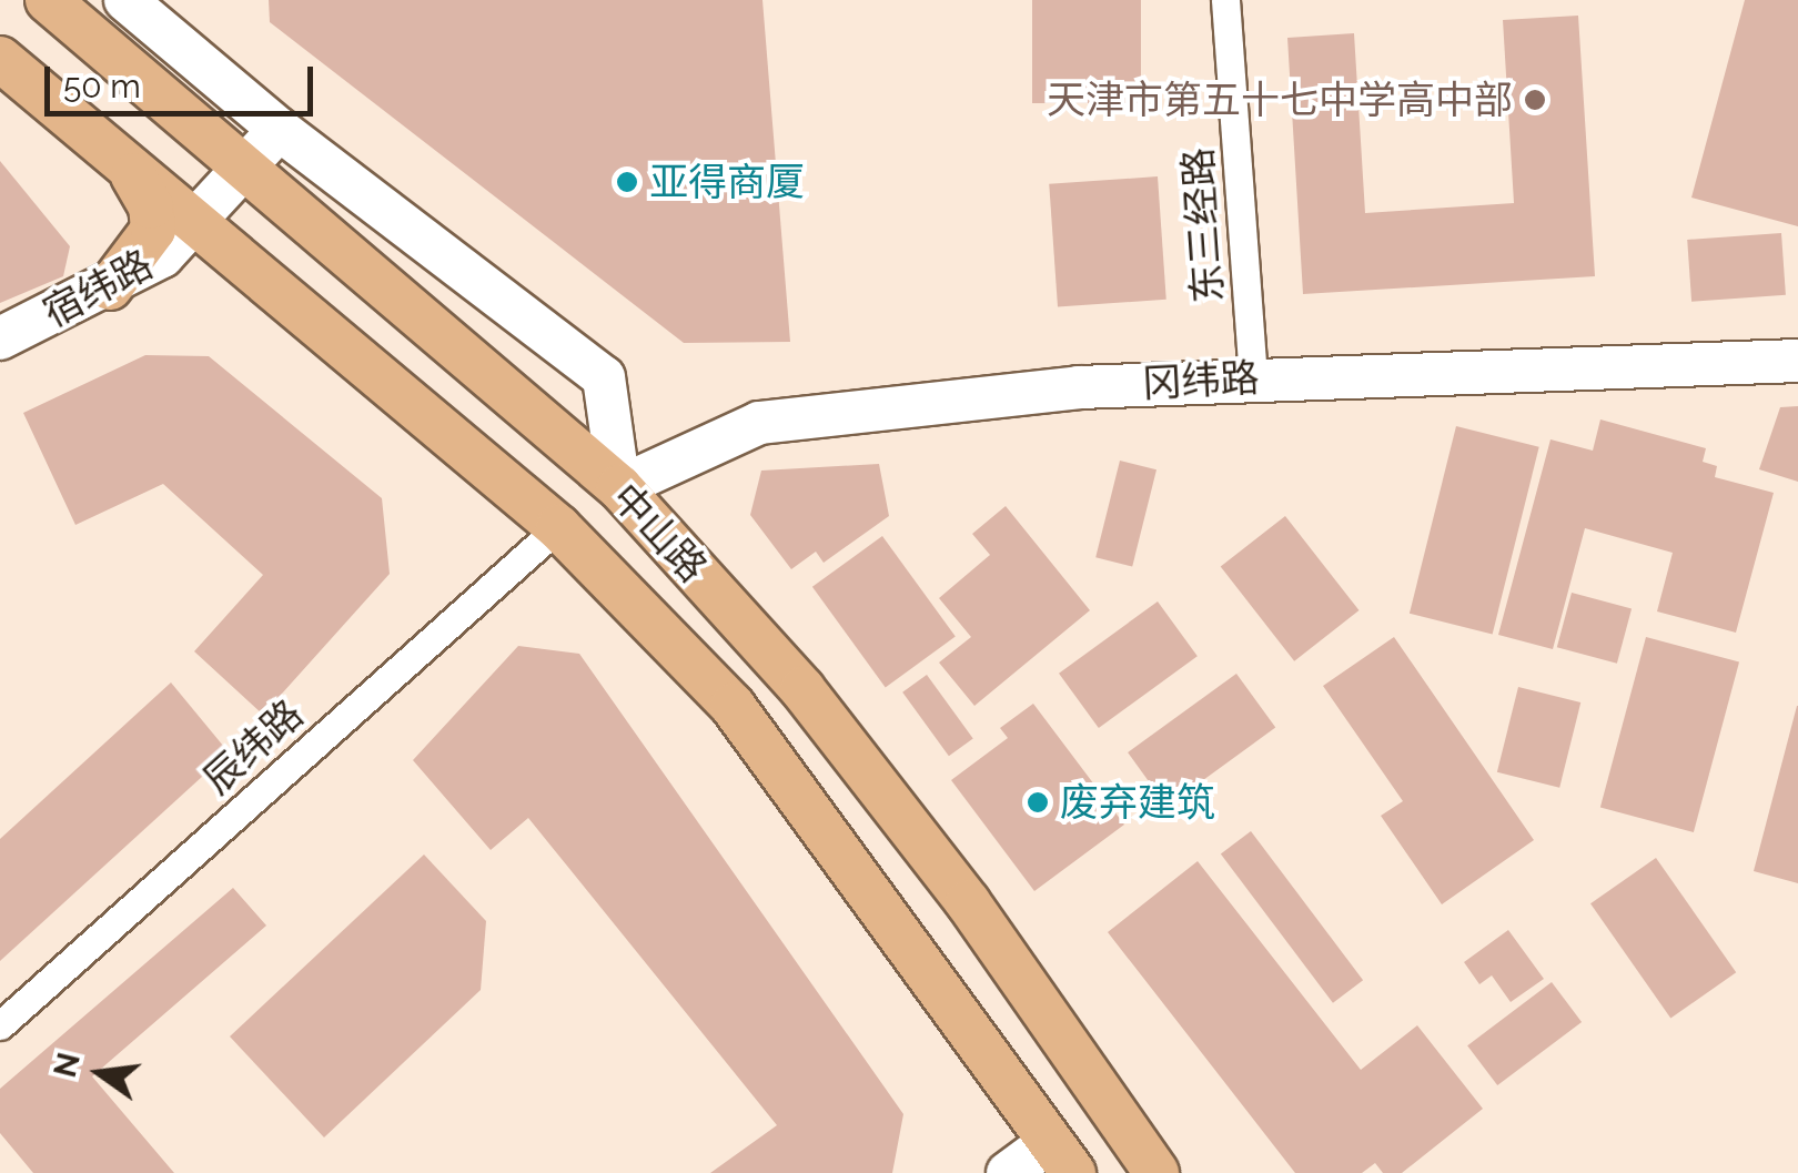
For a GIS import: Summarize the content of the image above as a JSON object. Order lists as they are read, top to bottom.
{
  "streets": {
    "main road": ["中山路"],
    "street": [
      "东三经路",
      "宿纬路",
      "冈纬路",
      "辰纬路"
    ]
  },
  "crossings": [
    ["东三经路", "冈纬路"],
    ["宿纬路", "中山路"],
    ["冈纬路", "中山路"],
    ["中山路", "辰纬路"]
  ],
  "places": ["天津市第五十七中学高中部", "亚得商厦", "废弃建筑"],
  "scale_bar": "50 m",
  "north": "left"
}
